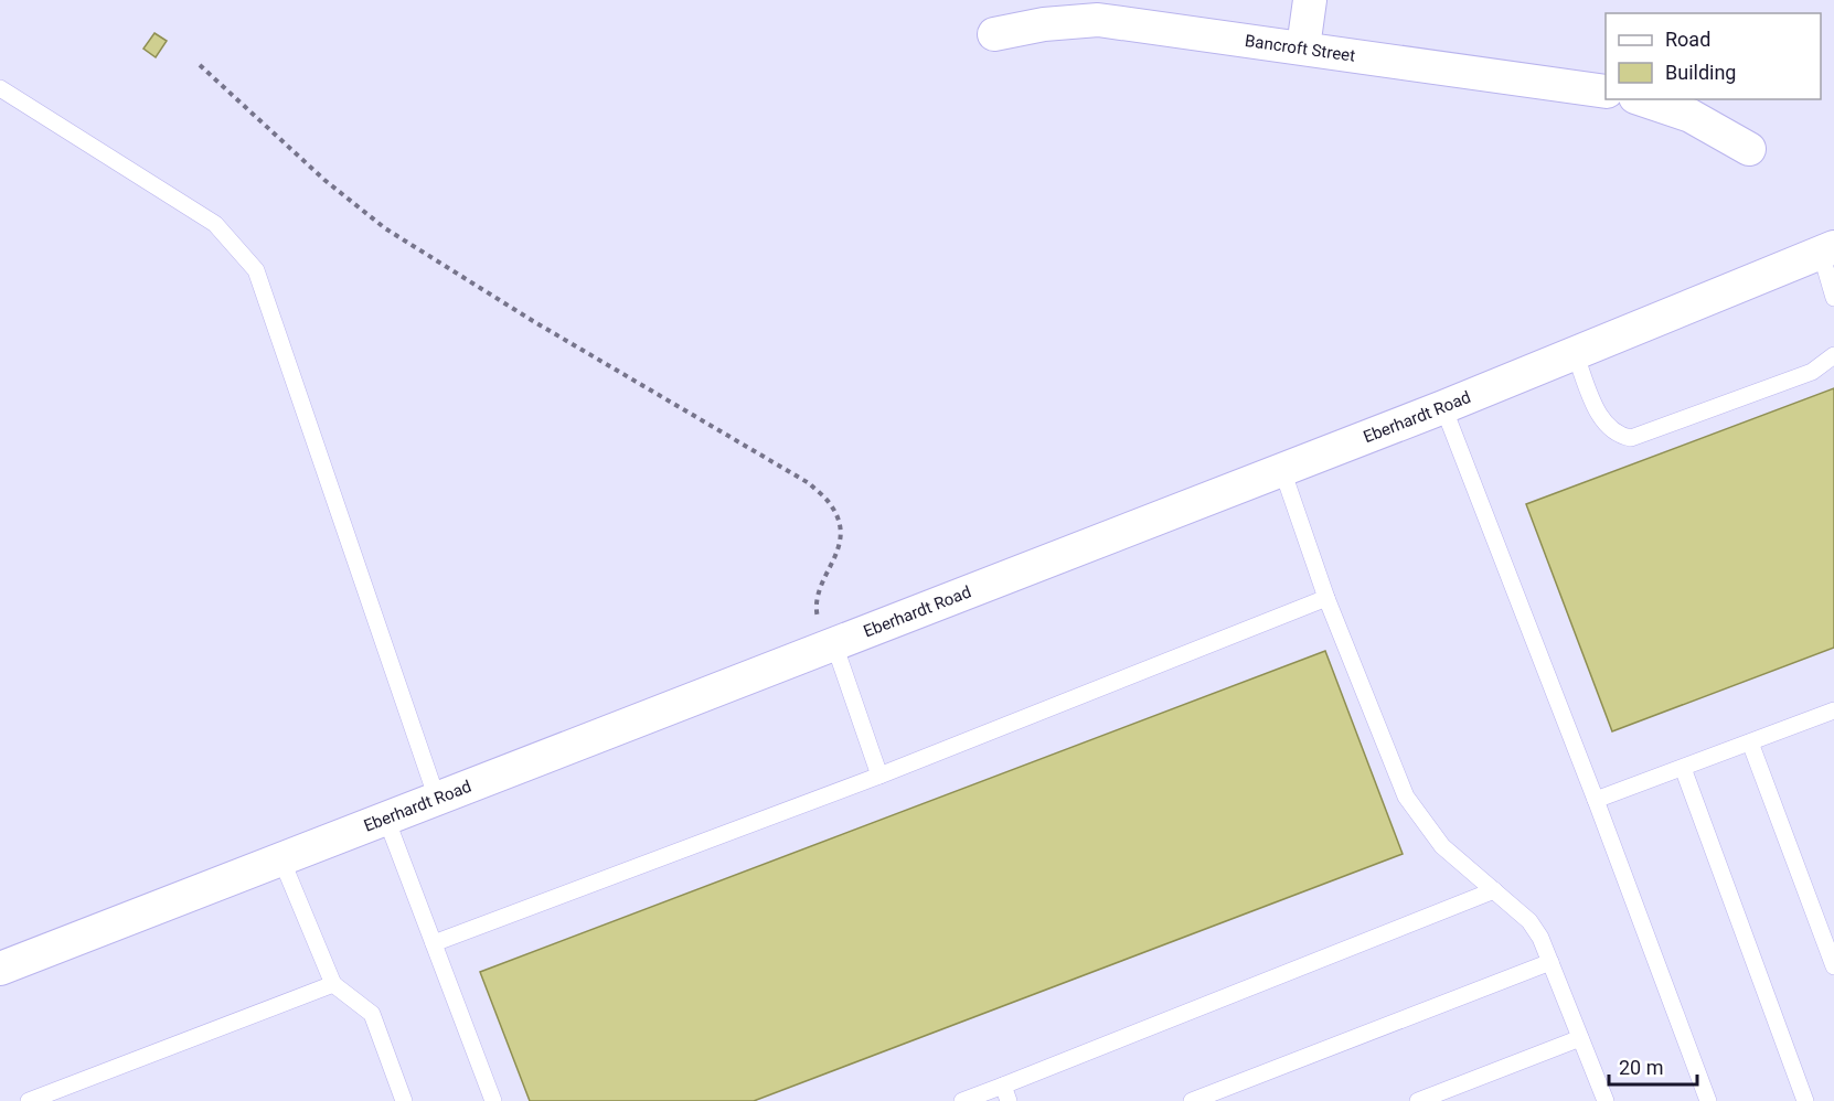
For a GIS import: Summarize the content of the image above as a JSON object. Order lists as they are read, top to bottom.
{
  "streets": {
    "street": ["Bancroft Street", "Eberhardt Road"]
  },
  "legend": ["Road", "Building"],
  "scale_bar": "20 m"
}
